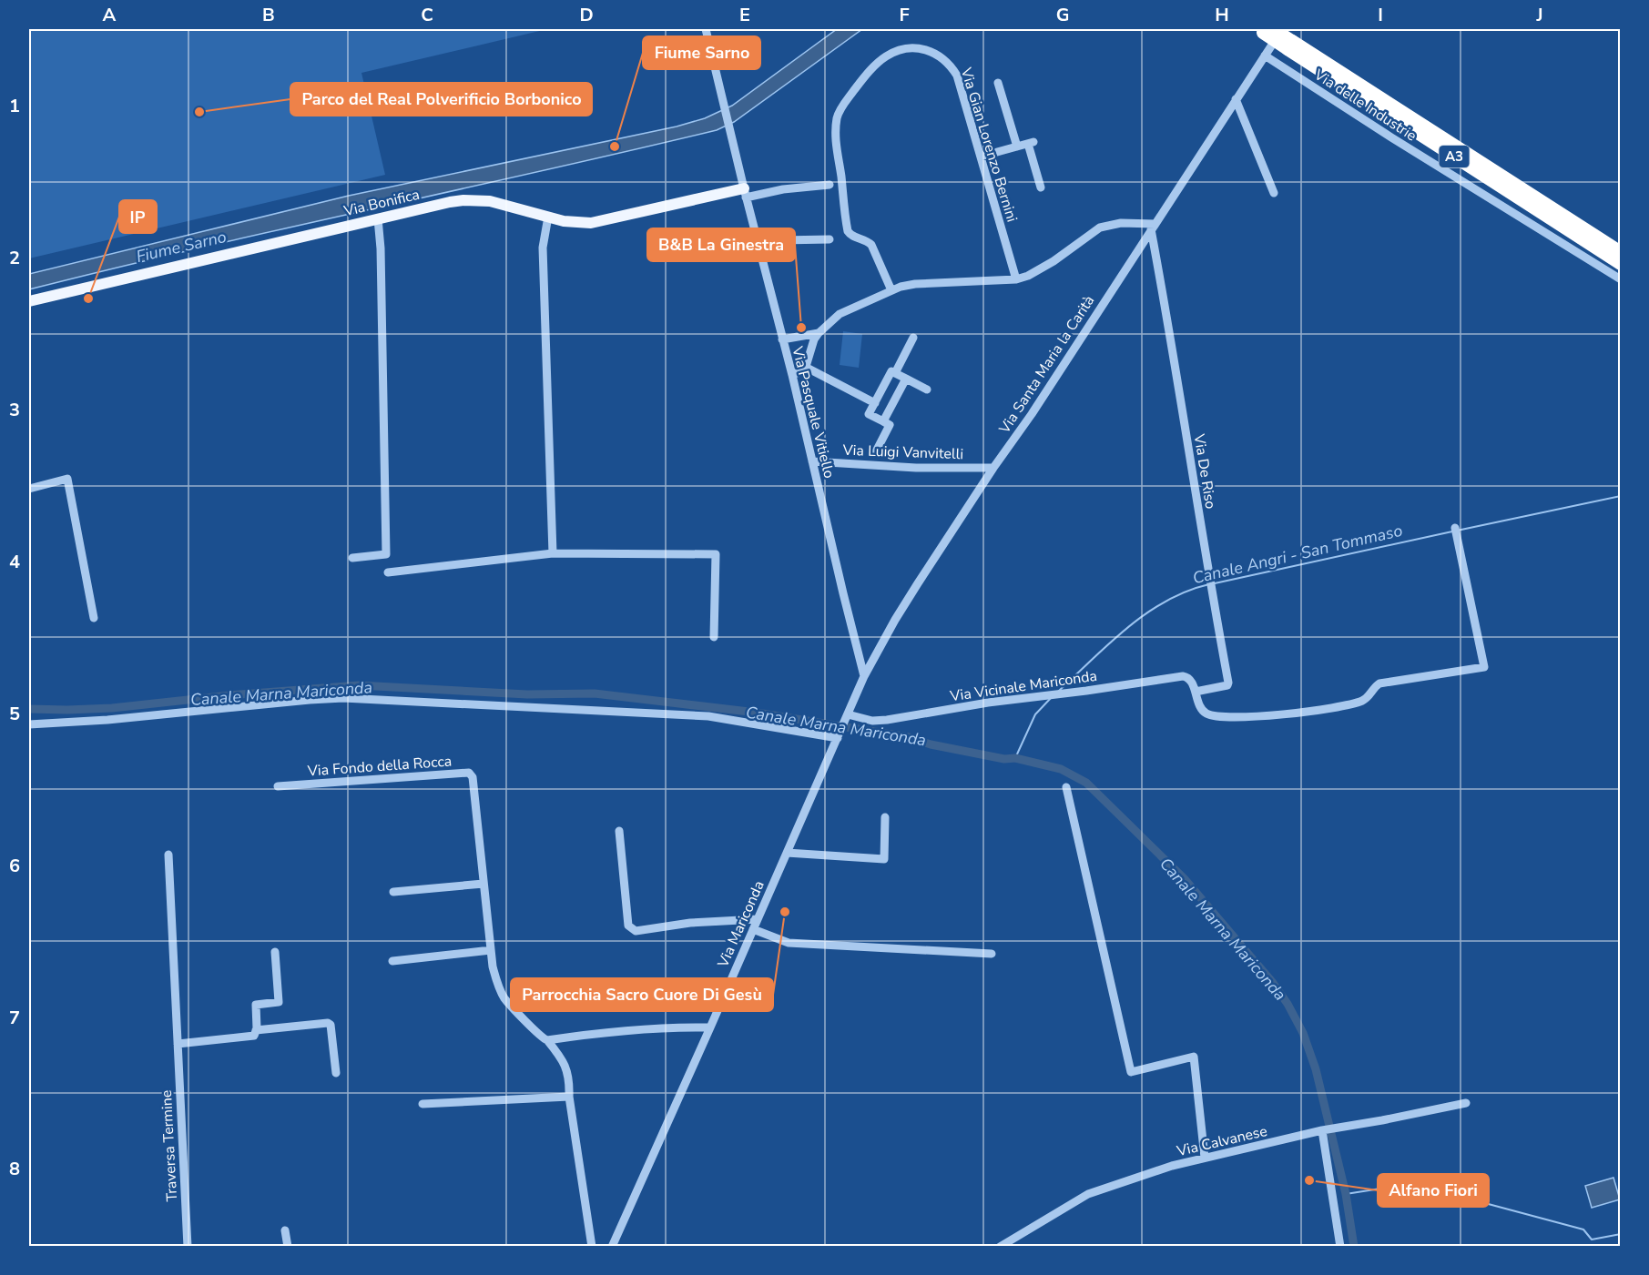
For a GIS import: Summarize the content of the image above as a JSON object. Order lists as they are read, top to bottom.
{
  "streets": {
    "highway": ["A3"],
    "main road": ["Via Bonifica"],
    "street": [
      "Via delle Industrie",
      "Via Gian Lorenzo Bernini",
      "Via Santa Maria la Carità",
      "Via Pasquale Vitiello",
      "Via Luigi Vanvitelli",
      "Via De Riso",
      "Via Vicinale Mariconda",
      "Via Fondo della Rocca",
      "Via Mariconda",
      "Via Calvanese",
      "Traversa Termine"
    ]
  },
  "crossings": [
    ["Via delle Industrie", "Via Santa Maria la Carità"],
    ["Via Bonifica", "Via Pasquale Vitiello"],
    ["Via Santa Maria la Carità", "Via Pasquale Vitiello"],
    ["Via Santa Maria la Carità", "Via Luigi Vanvitelli"],
    ["Via Santa Maria la Carità", "Via De Riso"],
    ["Via Santa Maria la Carità", "Via Vicinale Mariconda"],
    ["Via Santa Maria la Carità", "Via Mariconda"],
    ["Via Pasquale Vitiello", "Via Luigi Vanvitelli"],
    ["Via De Riso", "Via Vicinale Mariconda"]
  ],
  "water": ["Fiume Sarno", "Canale Angri - San Tommaso", "Canale Marna Mariconda"],
  "places": [
    "Parco del Real Polverificio Borbonico",
    "Fiume Sarno",
    "IP",
    "B&B La Ginestra",
    "Parrocchia Sacro Cuore Di Gesù",
    "Alfano Fiori"
  ],
  "grid": {
    "columns": [
      "A",
      "B",
      "C",
      "D",
      "E",
      "F",
      "G",
      "H",
      "I",
      "J"
    ],
    "rows": [
      "1",
      "2",
      "3",
      "4",
      "5",
      "6",
      "7",
      "8"
    ]
  }
}
